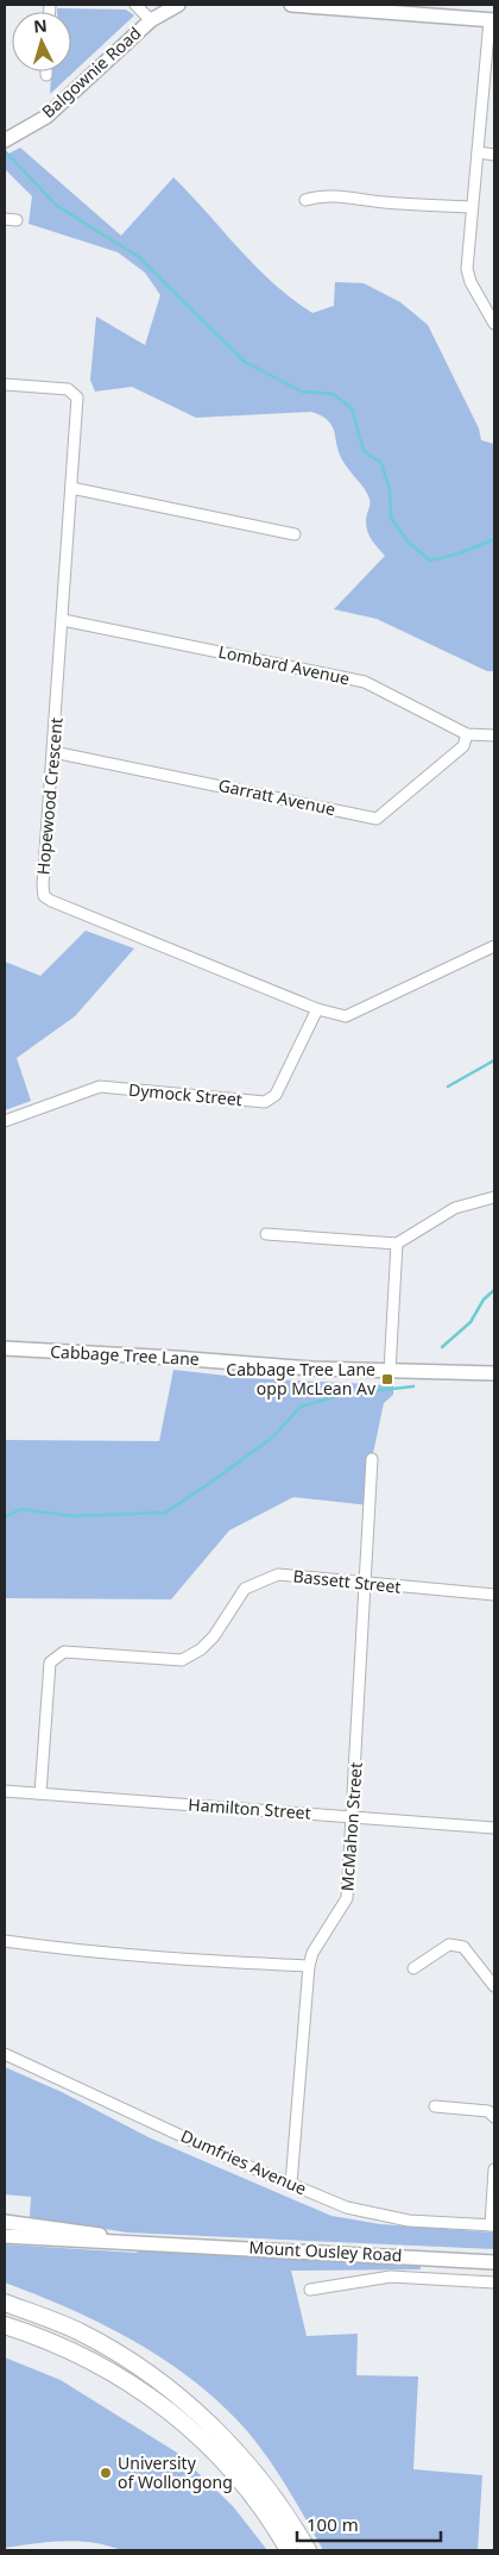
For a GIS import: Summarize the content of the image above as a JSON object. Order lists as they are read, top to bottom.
{
  "streets": {
    "main road": ["Balgownie Road", "Cabbage Tree Lane", "Mount Ousley Road"],
    "street": [
      "Lombard Avenue",
      "Hopewood Crescent",
      "Garratt Avenue",
      "Dymock Street",
      "Bassett Street",
      "Hamilton Street",
      "McMahon Street",
      "Dumfries Avenue"
    ]
  },
  "crossings": [
    ["Lombard Avenue", "Hopewood Crescent"],
    ["Lombard Avenue", "Garratt Avenue"],
    ["Hopewood Crescent", "Garratt Avenue"],
    ["Hopewood Crescent", "Dymock Street"],
    ["Bassett Street", "Hamilton Street"],
    ["Bassett Street", "McMahon Street"],
    ["Hamilton Street", "McMahon Street"],
    ["McMahon Street", "Dumfries Avenue"]
  ],
  "places": {
    "transit": ["Cabbage Tree Lane opp McLean Av"],
    "other": ["University of Wollongong"]
  },
  "scale_bar": "100 m",
  "north": "top"
}
